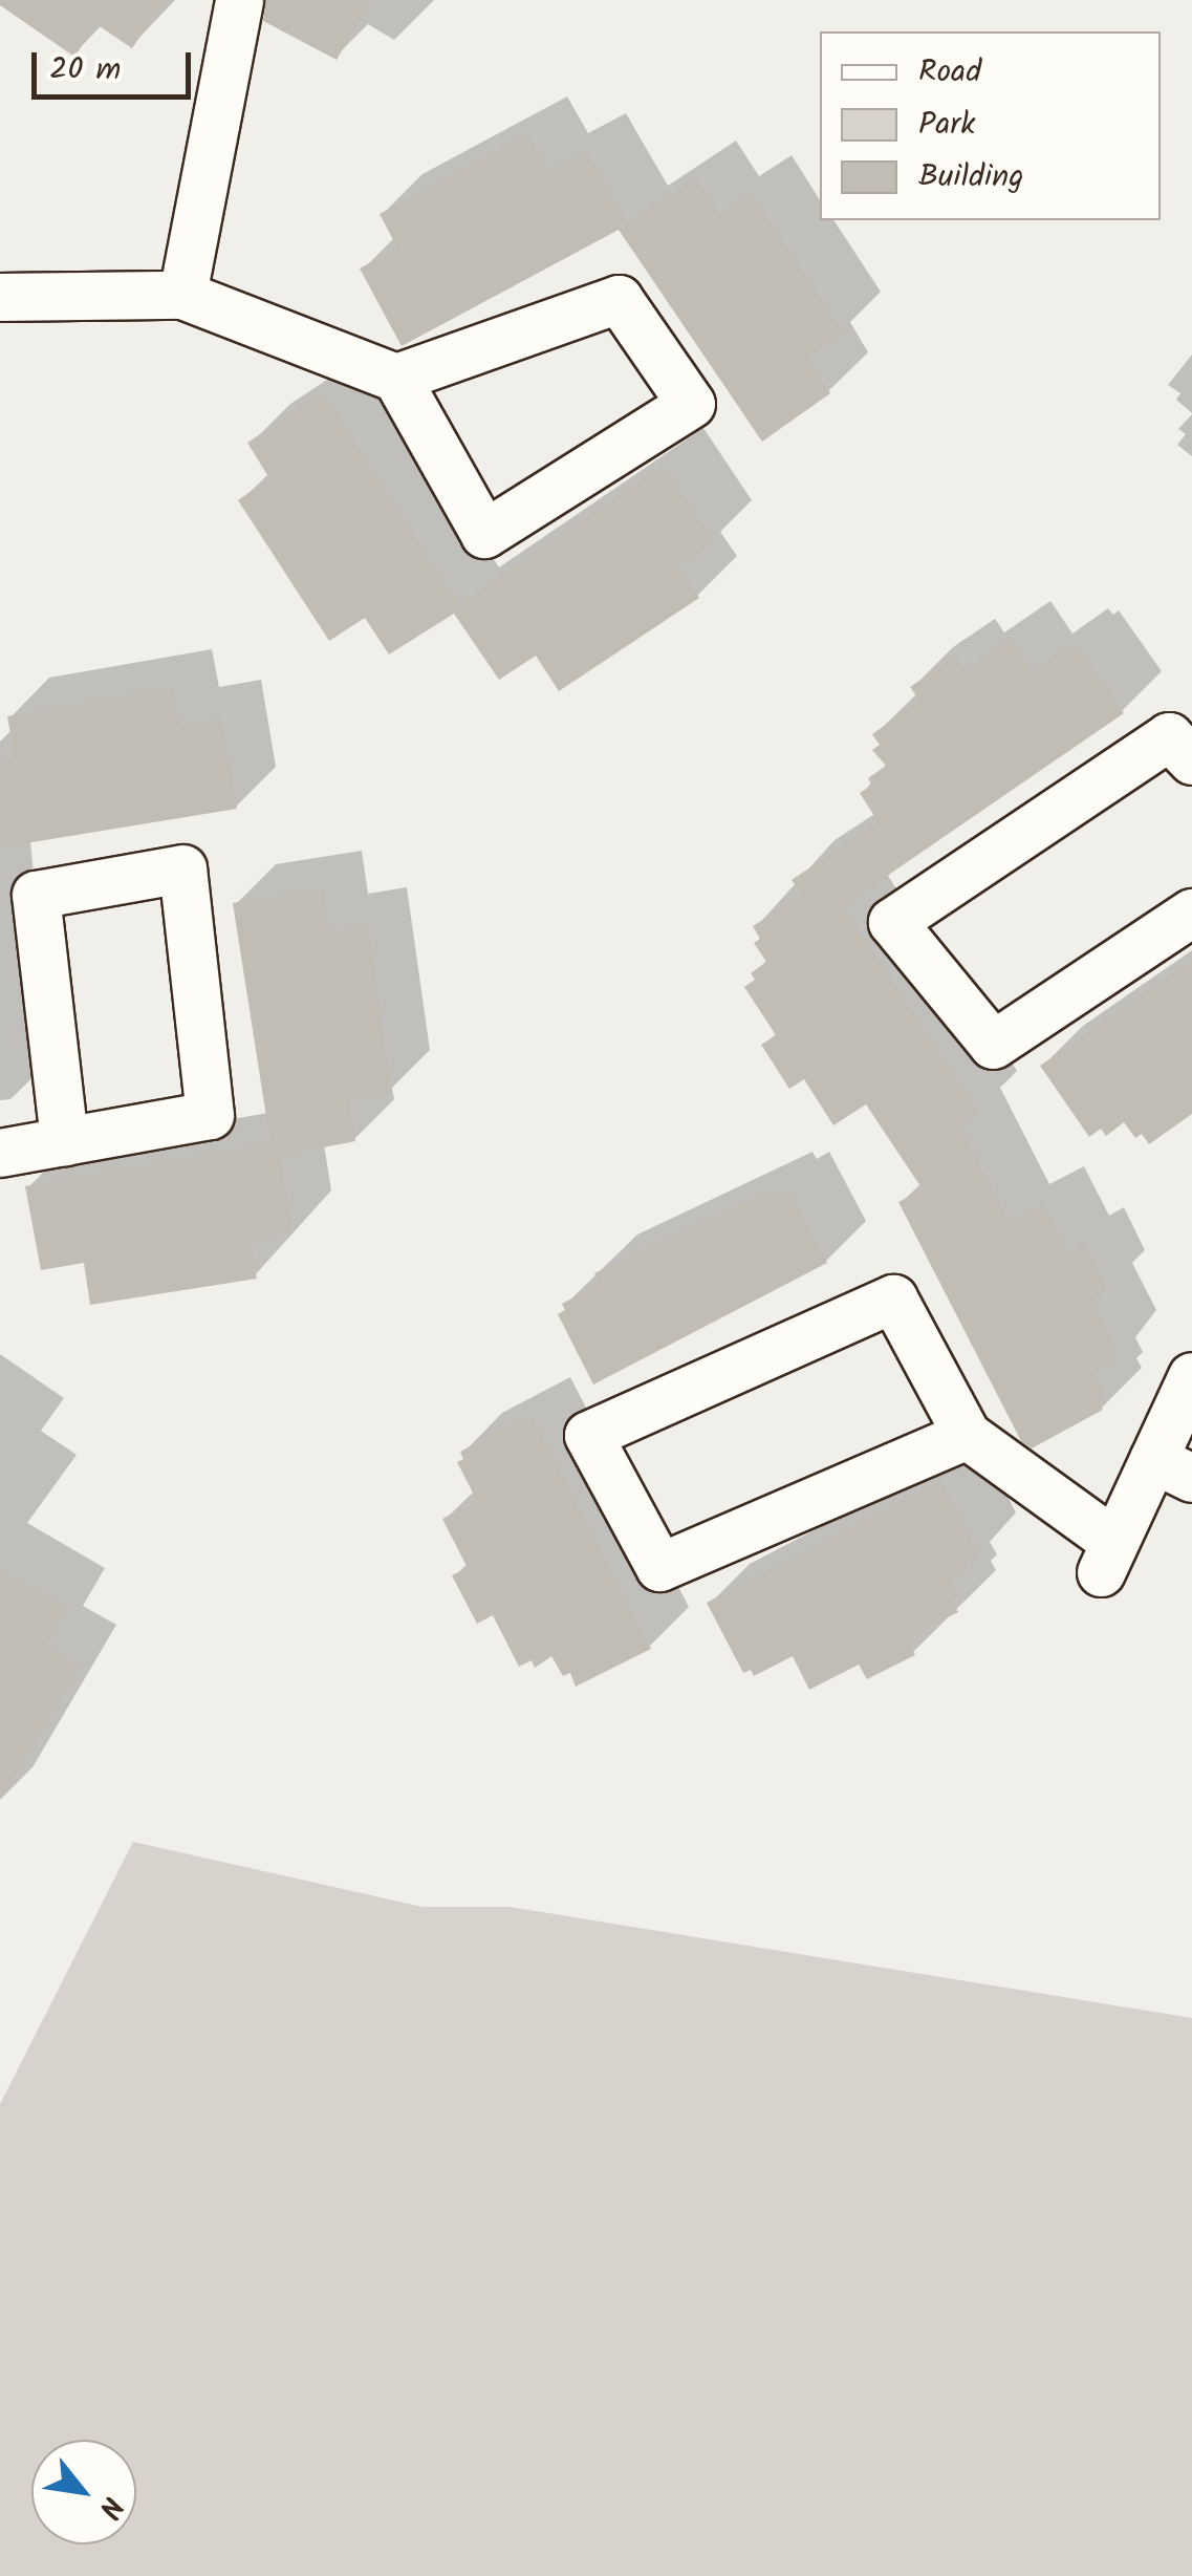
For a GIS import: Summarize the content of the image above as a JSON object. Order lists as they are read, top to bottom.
{
  "legend": ["Road", "Park", "Building"],
  "scale_bar": "20 m",
  "north": "bottom right"
}
